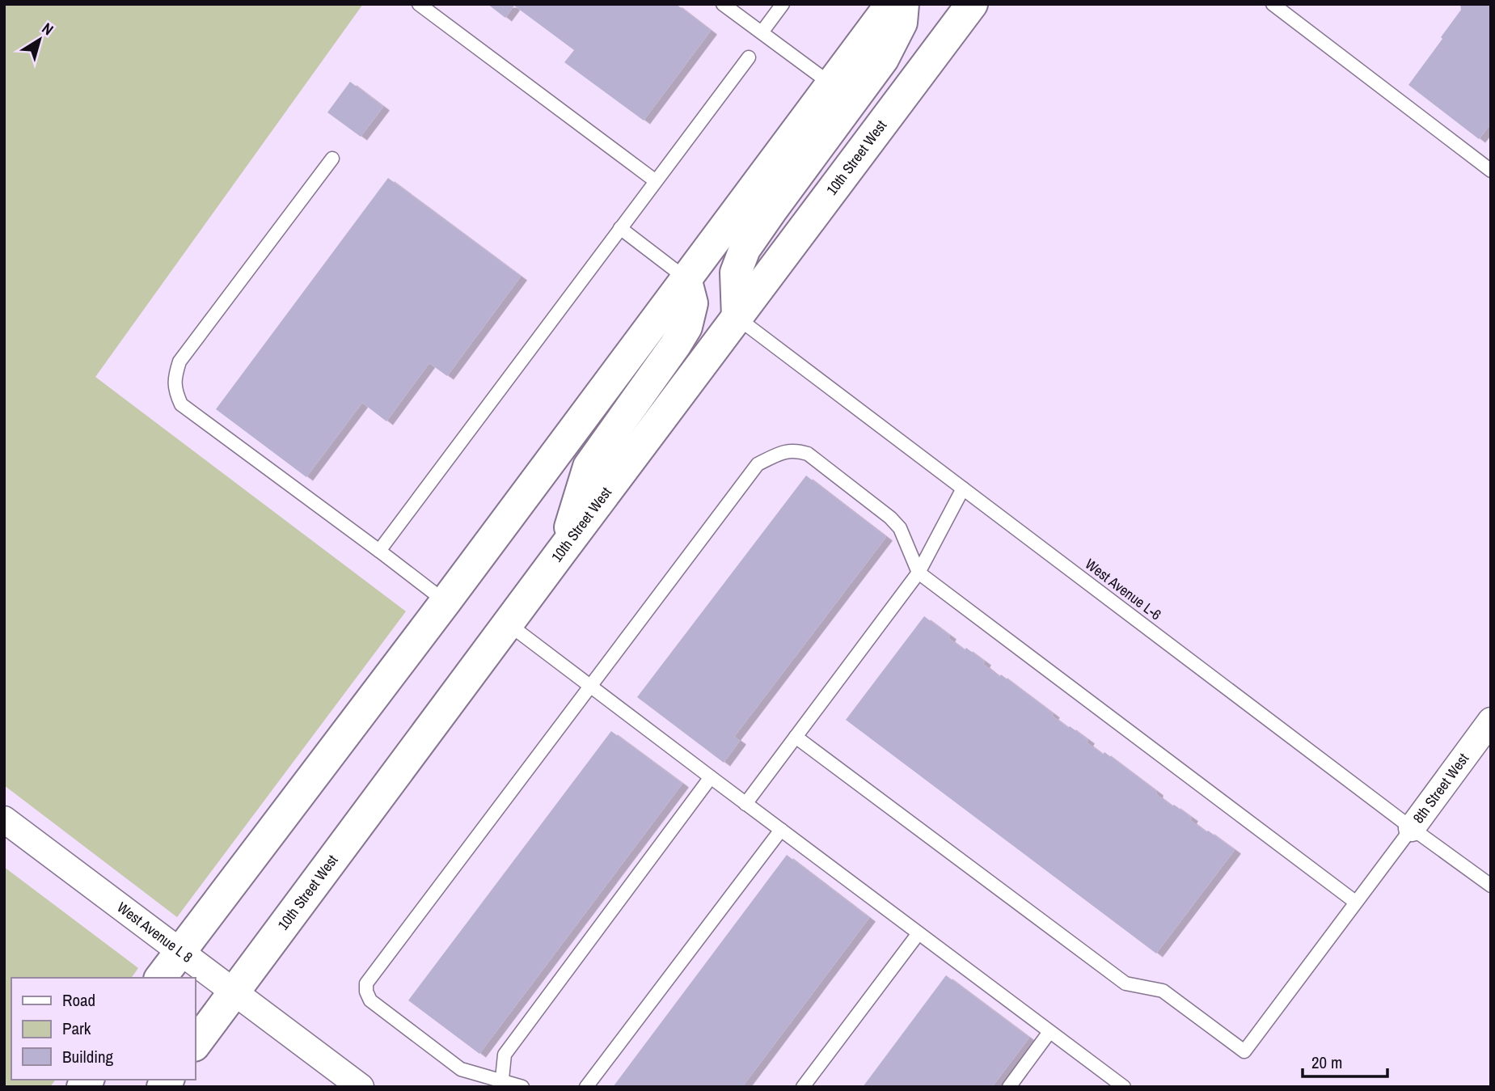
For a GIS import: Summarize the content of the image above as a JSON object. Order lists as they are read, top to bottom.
{
  "streets": {
    "main road": ["10th Street West"],
    "street": ["8th Street West", "West Avenue L 8"],
    "lane": ["West Avenue L-6"]
  },
  "crossings": [
    ["10th Street West", "West Avenue L-6"],
    ["10th Street West", "West Avenue L 8"],
    ["West Avenue L-6", "8th Street West"]
  ],
  "legend": ["Road", "Park", "Building"],
  "scale_bar": "20 m",
  "north": "top right"
}
